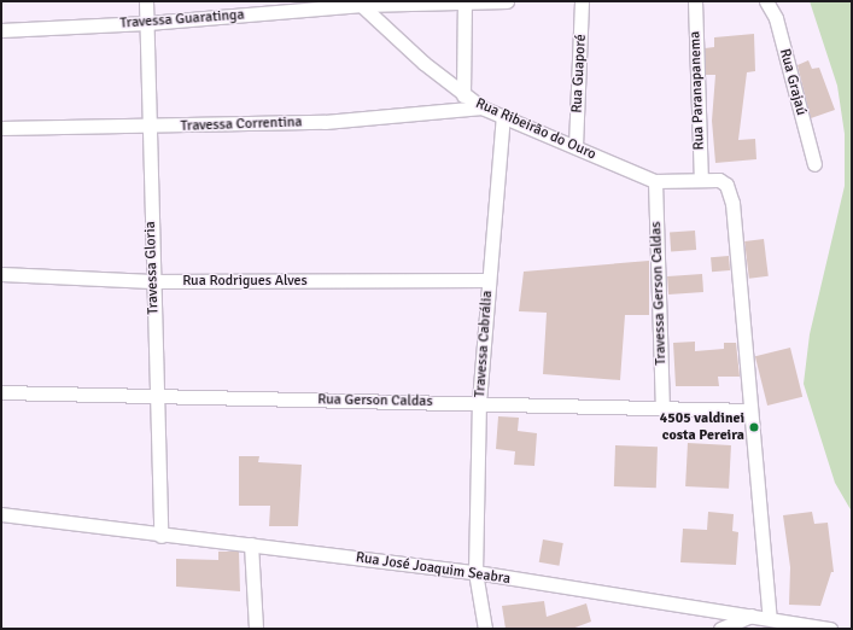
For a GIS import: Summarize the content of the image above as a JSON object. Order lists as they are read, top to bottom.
{
  "streets": {
    "street": [
      "Travessa Guaratinga",
      "Rua Guaporé",
      "Rua Grajaú",
      "Rua Paranapanema",
      "Travessa Correntina",
      "Rua Ribeirão do Ouro",
      "Travessa Gloria",
      "Rua Rodrigues Alves",
      "Travessa Gerson Caldas",
      "Travessa Cabrália",
      "Rua Gerson Caldas",
      "Rua José Joaquim Seabra"
    ]
  },
  "crossings": [
    ["Travessa Guaratinga", "Rua Ribeirão do Ouro"],
    ["Travessa Guaratinga", "Travessa Gloria"],
    ["Rua Guaporé", "Rua Ribeirão do Ouro"],
    ["Rua Paranapanema", "Rua Ribeirão do Ouro"],
    ["Travessa Correntina", "Rua Ribeirão do Ouro"],
    ["Travessa Correntina", "Travessa Gloria"],
    ["Rua Ribeirão do Ouro", "Travessa Gerson Caldas"],
    ["Rua Ribeirão do Ouro", "Travessa Cabrália"],
    ["Rua Ribeirão do Ouro", "Rua Gerson Caldas"],
    ["Travessa Gloria", "Rua Rodrigues Alves"],
    ["Travessa Gloria", "Rua Gerson Caldas"],
    ["Travessa Gloria", "Rua José Joaquim Seabra"],
    ["Rua Rodrigues Alves", "Travessa Cabrália"],
    ["Travessa Gerson Caldas", "Rua Gerson Caldas"],
    ["Travessa Cabrália", "Rua Gerson Caldas"],
    ["Travessa Cabrália", "Rua José Joaquim Seabra"]
  ],
  "places": ["4505 valdinei costa Pereira"]
}
